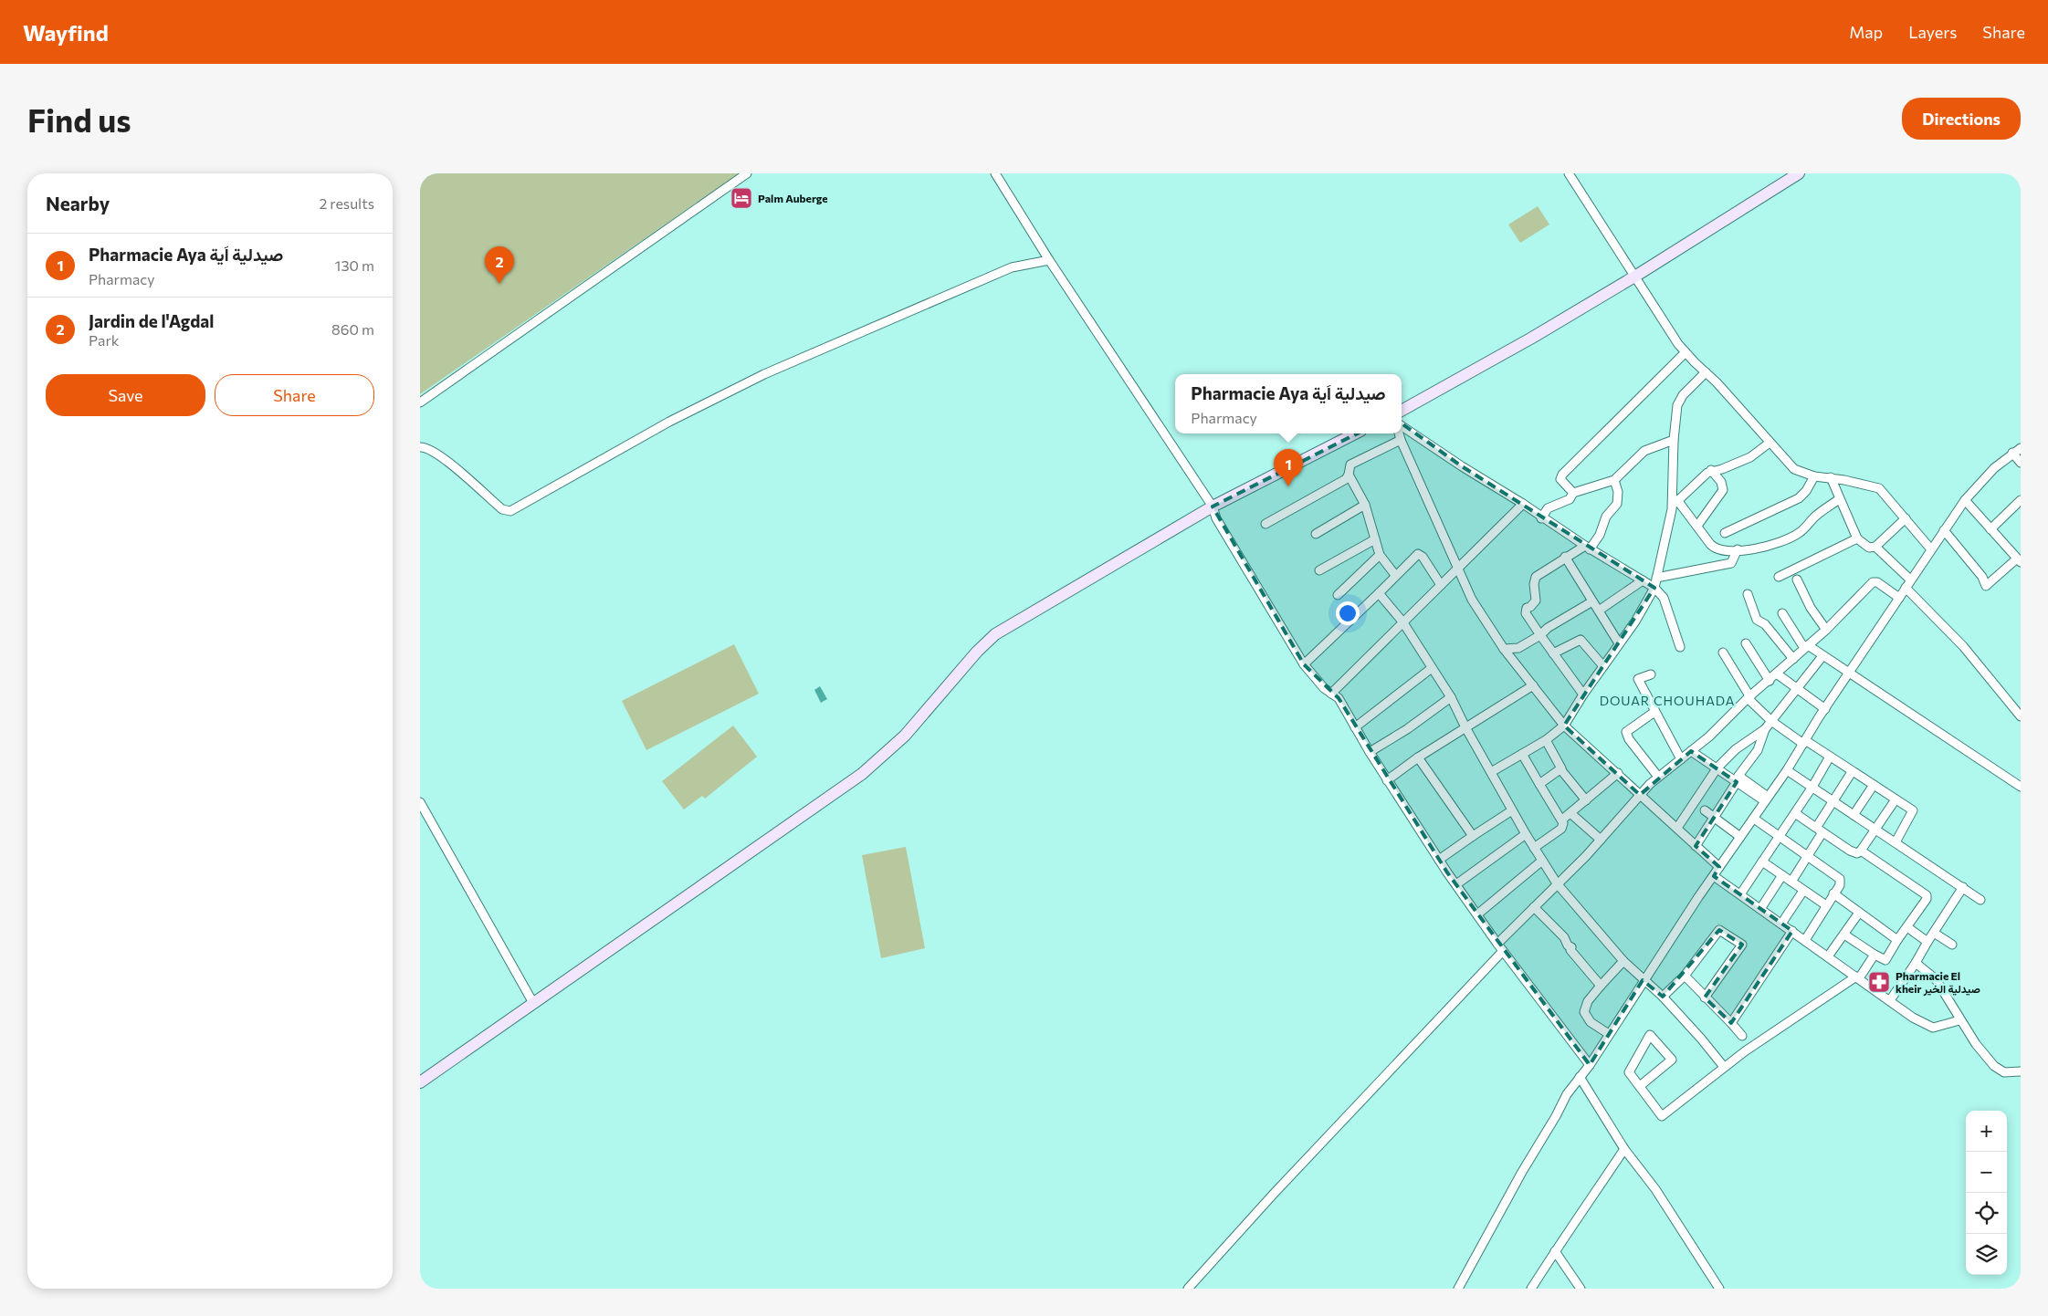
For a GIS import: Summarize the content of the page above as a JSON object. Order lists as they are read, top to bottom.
{
  "districts": ["DOUAR CHOUHADA"],
  "places": {
    "hotel": ["Palm Auberge"],
    "pharmacy": ["Pharmacie El kheir صيدلية الخير"]
  },
  "page": {
    "header": "Wayfind",
    "nav": ["Map", "Layers", "Share"],
    "buttons": [
      "Directions",
      ["Save", "Share"]
    ],
    "title": "Find us",
    "heading": ["Nearby", "2 results"],
    "list": [
      {
        "mark": "1",
        "name": "Pharmacie Aya صيدلية اَية",
        "note": "Pharmacy",
        "value": "130 m"
      },
      {
        "mark": "2",
        "name": "Jardin de l'Agdal",
        "note": "Park",
        "value": "860 m"
      }
    ],
    "pins": ["2", "1"],
    "popup": ["Pharmacie Aya صيدلية اَية", "Pharmacy"],
    "map_buttons": ["+", "−"]
  }
}
